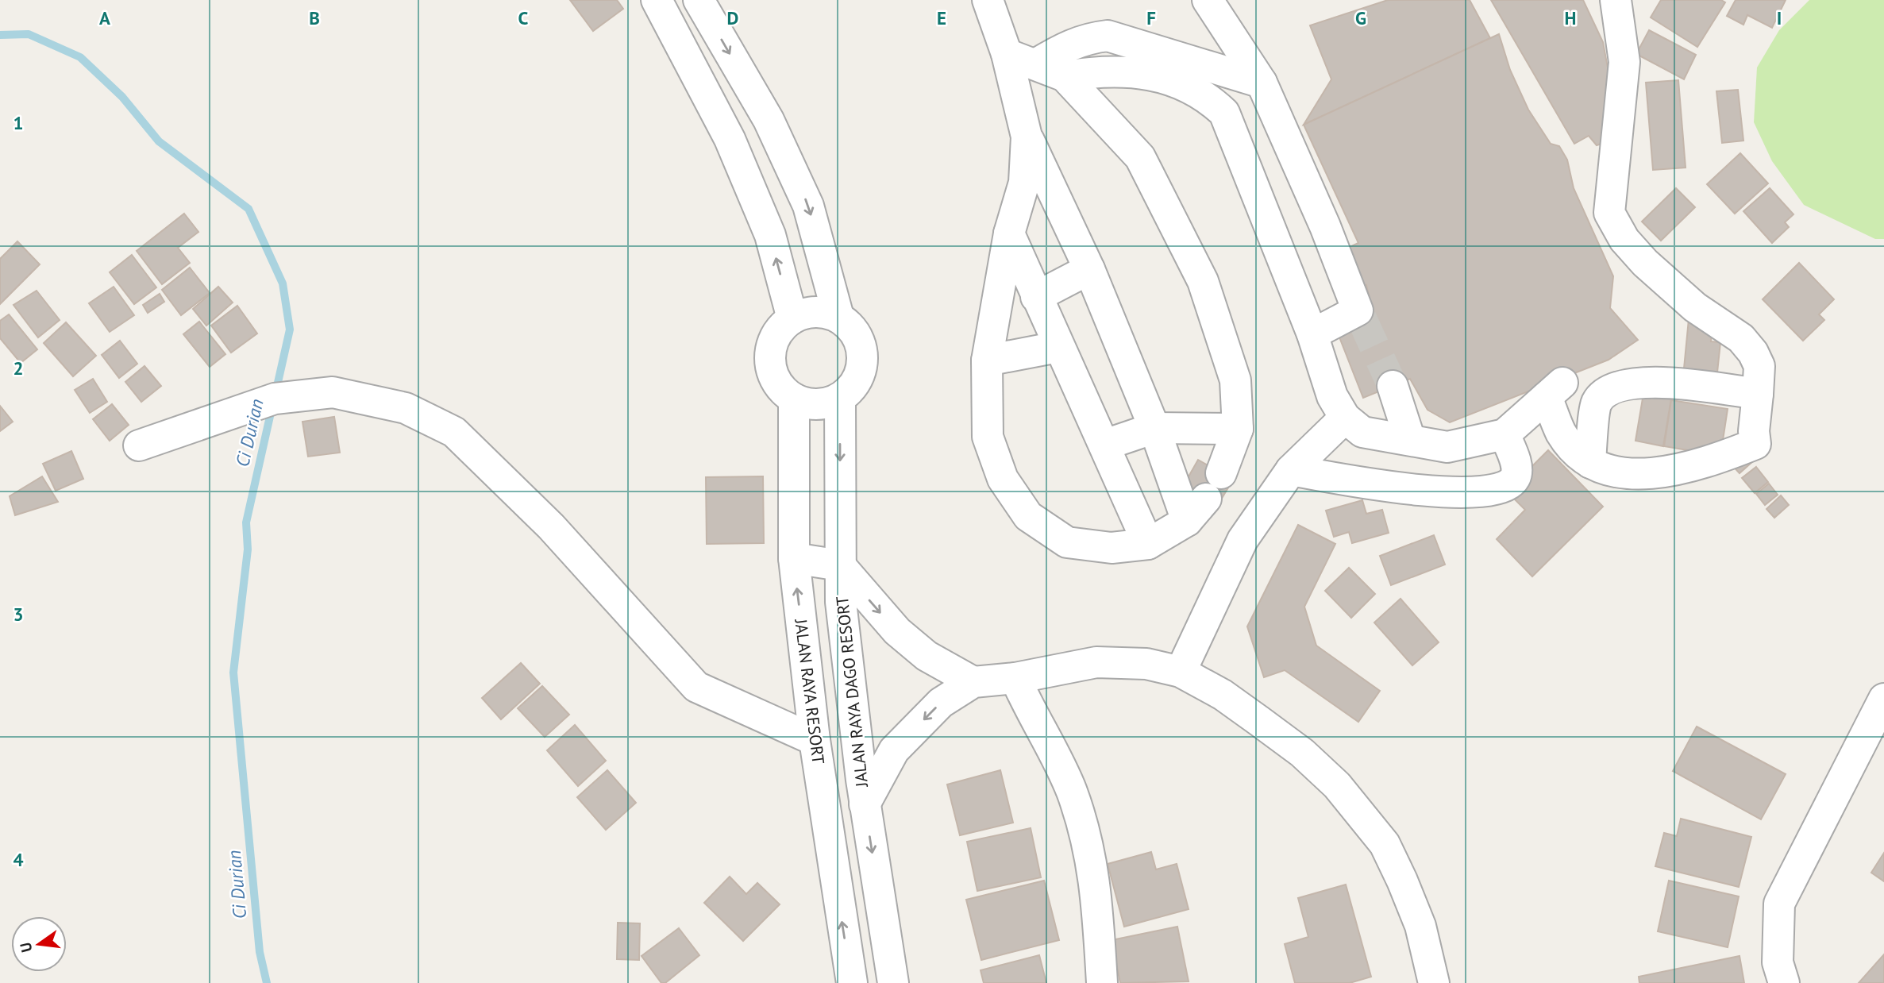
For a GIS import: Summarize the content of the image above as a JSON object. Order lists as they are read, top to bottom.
{
  "streets": {
    "street": ["JALAN RAYA RESORT", "JALAN RAYA DAGO RESORT"]
  },
  "crossings": [
    ["JALAN RAYA RESORT", "JALAN RAYA DAGO RESORT"]
  ],
  "water": ["Ci Durian"],
  "north": "left",
  "grid": {
    "columns": [
      "A",
      "B",
      "C",
      "D",
      "E",
      "F",
      "G",
      "H",
      "I"
    ],
    "rows": [
      "1",
      "2",
      "3",
      "4"
    ]
  }
}
